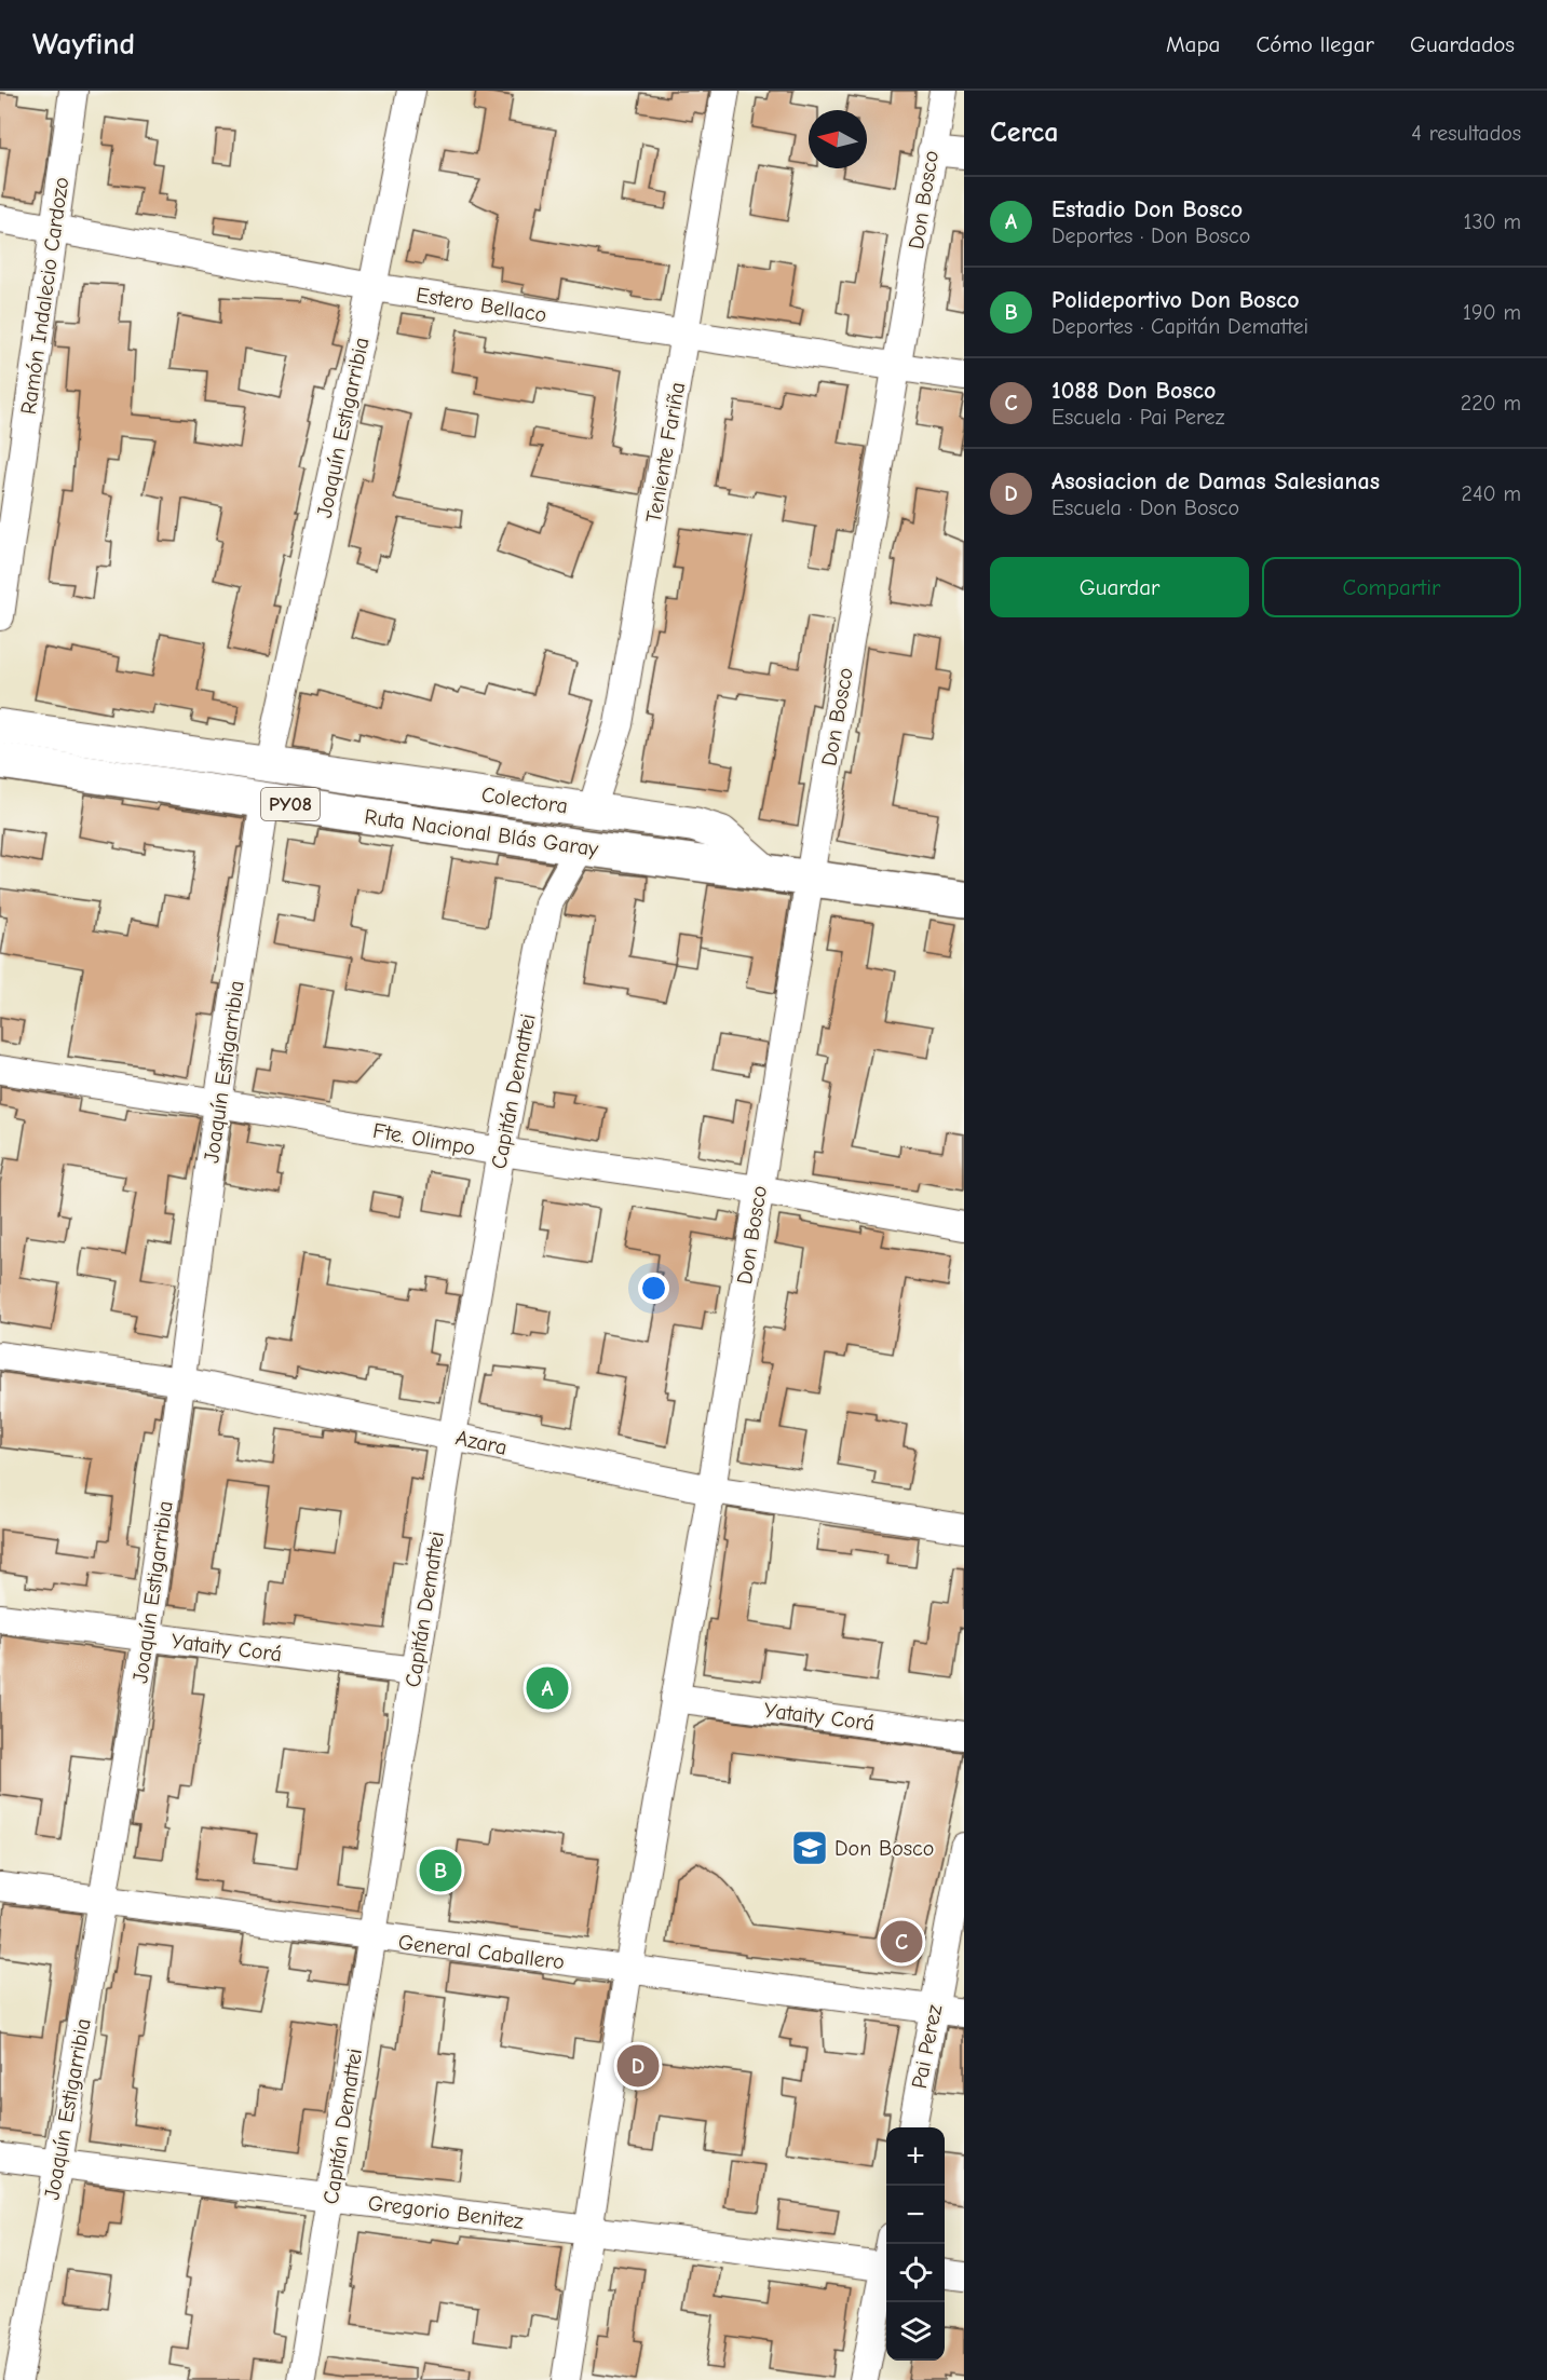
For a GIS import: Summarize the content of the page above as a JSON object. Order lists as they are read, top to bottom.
{
  "streets": {
    "highway": ["PY08", "Ruta Nacional Blás Garay"],
    "main road": ["Colectora"],
    "street": [
      "Don Bosco",
      "Ramón Indalecio Cardozo",
      "Estero Bellaco",
      "Joaquín Estigarribia",
      "Teniente Fariña",
      "Capitán Demattei",
      "Fte. Olimpo",
      "Azara",
      "Yataity Corá",
      "General Caballero",
      "Pai Perez",
      "Gregorio Benitez"
    ]
  },
  "crossings": [
    ["Don Bosco", "Estero Bellaco"],
    ["Don Bosco", "Ruta Nacional Blás Garay"],
    ["Don Bosco", "Fte. Olimpo"],
    ["Don Bosco", "Azara"],
    ["Don Bosco", "Yataity Corá"],
    ["Don Bosco", "General Caballero"],
    ["Don Bosco", "Gregorio Benitez"],
    ["Ramón Indalecio Cardozo", "Estero Bellaco"],
    ["Estero Bellaco", "Joaquín Estigarribia"],
    ["Estero Bellaco", "Teniente Fariña"],
    ["Joaquín Estigarribia", "Colectora"],
    ["Joaquín Estigarribia", "Ruta Nacional Blás Garay"],
    ["Joaquín Estigarribia", "Fte. Olimpo"],
    ["Joaquín Estigarribia", "Azara"],
    ["Joaquín Estigarribia", "Yataity Corá"],
    ["Joaquín Estigarribia", "General Caballero"],
    ["Joaquín Estigarribia", "Gregorio Benitez"],
    ["Teniente Fariña", "Colectora"],
    ["Colectora", "Ruta Nacional Blás Garay"],
    ["Ruta Nacional Blás Garay", "Capitán Demattei"],
    ["Capitán Demattei", "Fte. Olimpo"],
    ["Capitán Demattei", "Azara"],
    ["Capitán Demattei", "Yataity Corá"],
    ["Capitán Demattei", "General Caballero"],
    ["Capitán Demattei", "Gregorio Benitez"],
    ["General Caballero", "Pai Perez"]
  ],
  "places": {
    "school or university": ["Don Bosco"]
  },
  "north": "left",
  "page": {
    "header": "Wayfind",
    "nav": ["Mapa", "Cómo llegar", "Guardados"],
    "heading": ["Cerca", "4 resultados"],
    "list": [
      {
        "mark": "A",
        "name": "Estadio Don Bosco",
        "note": "Deportes · Don Bosco",
        "value": "130 m"
      },
      {
        "mark": "B",
        "name": "Polideportivo Don Bosco",
        "note": "Deportes · Capitán Demattei",
        "value": "190 m"
      },
      {
        "mark": "C",
        "name": "1088 Don Bosco",
        "note": "Escuela · Pai Perez",
        "value": "220 m"
      },
      {
        "mark": "D",
        "name": "Asosiacion de Damas Salesianas",
        "note": "Escuela · Don Bosco",
        "value": "240 m"
      }
    ],
    "buttons": ["Guardar", "Compartir"],
    "pins": [
      "A",
      "B",
      "C",
      "D"
    ],
    "map_buttons": ["+", "−"]
  }
}
